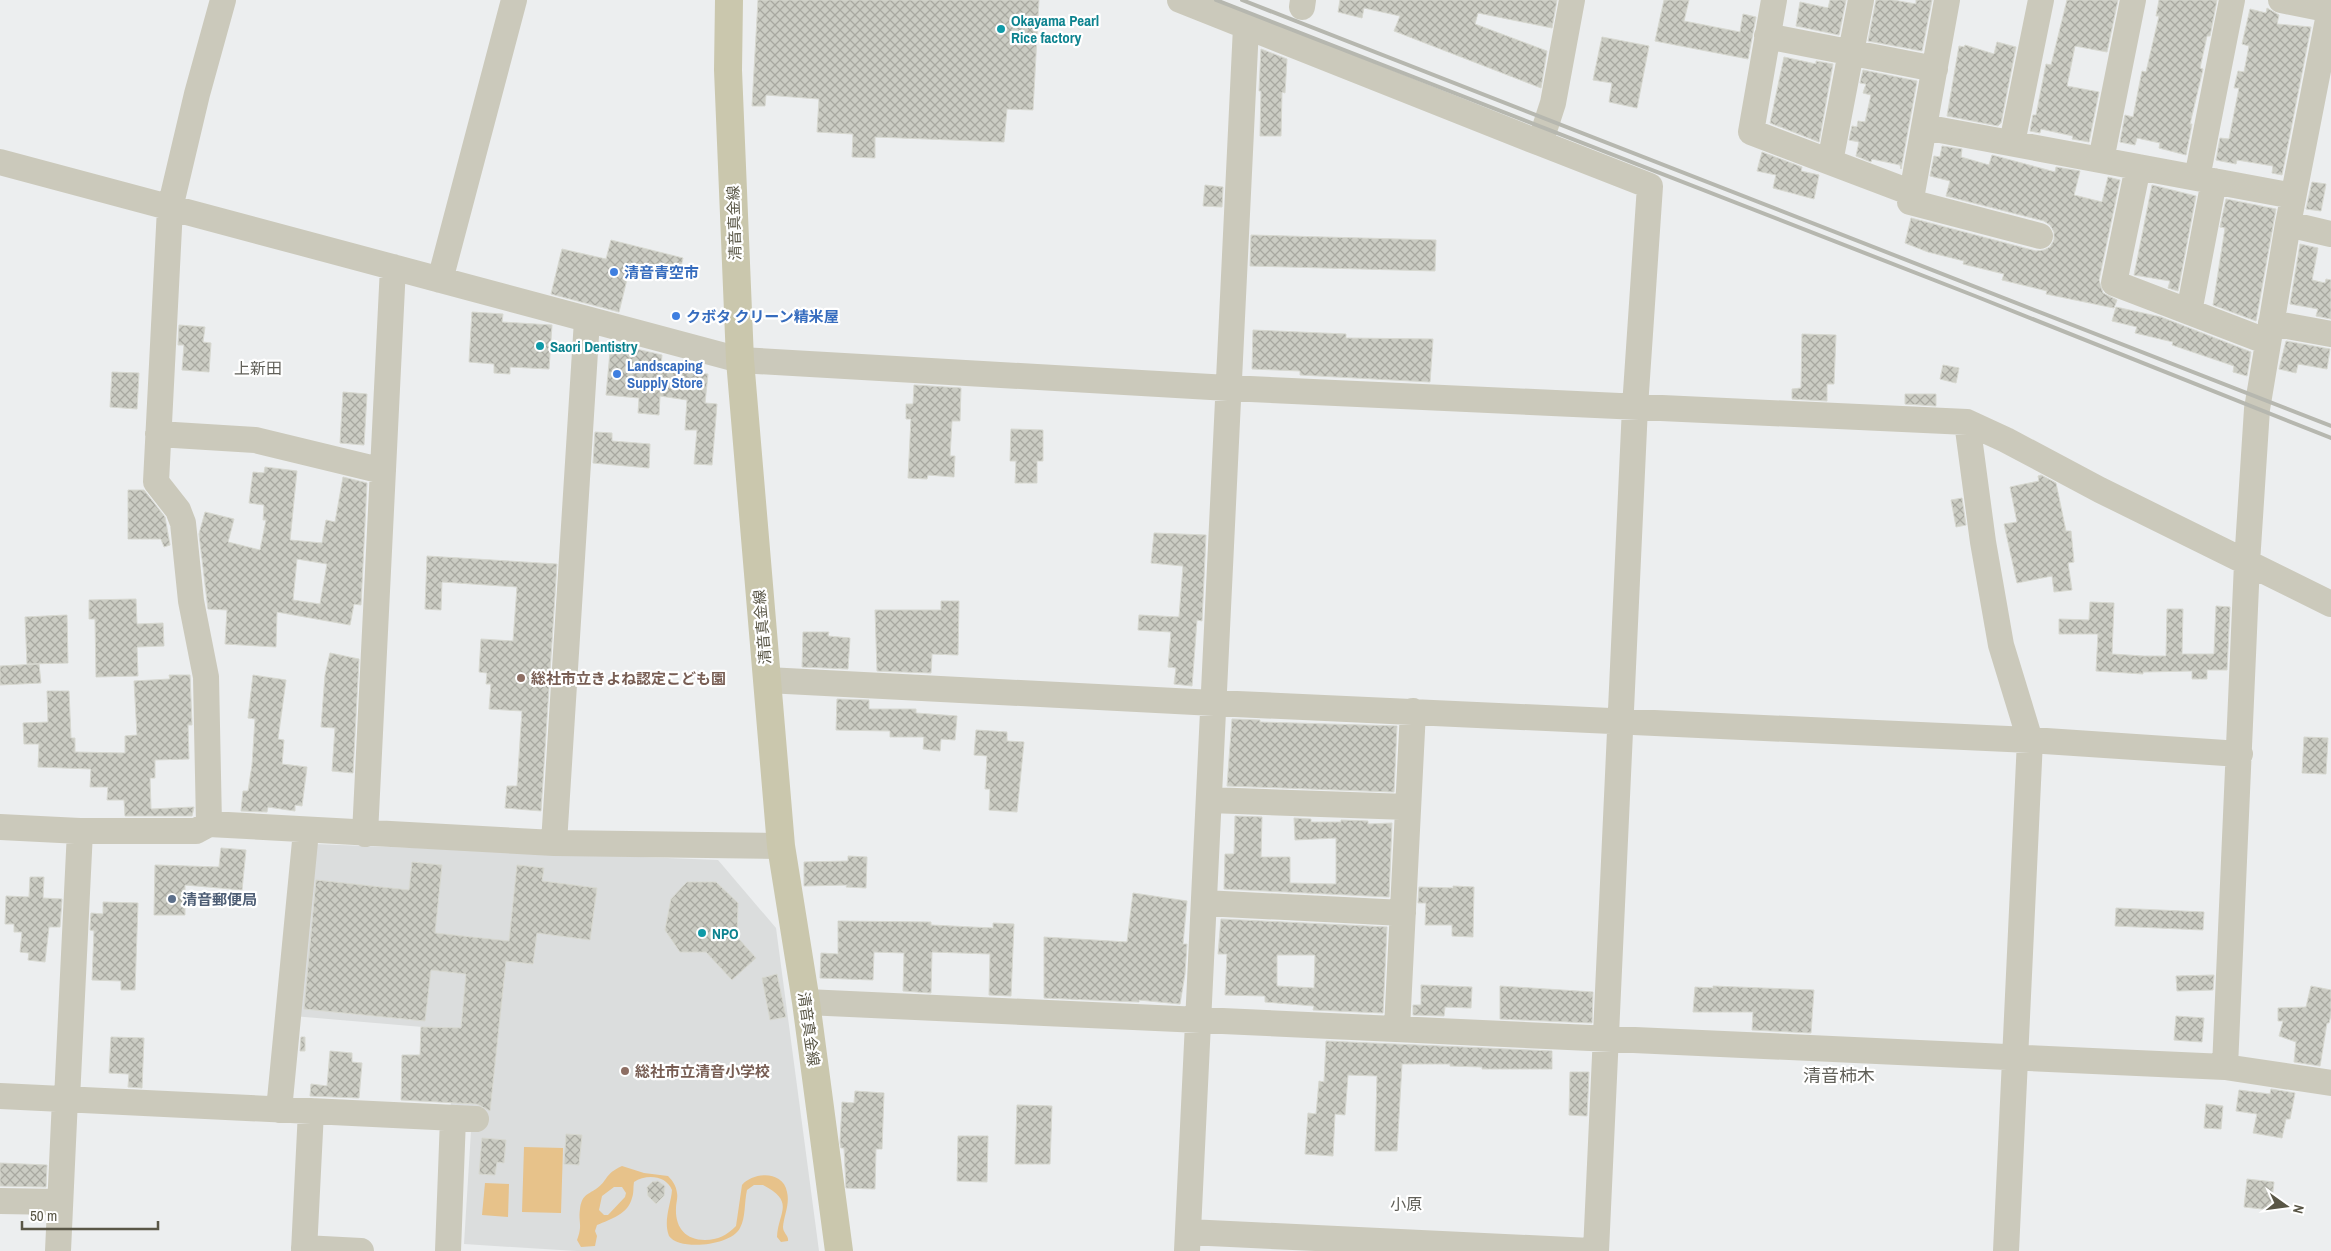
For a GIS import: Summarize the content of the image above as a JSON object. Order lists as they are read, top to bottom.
{
  "streets": {
    "main road": ["清音真金線"]
  },
  "districts": ["上新田", "清音柿木", "小原"],
  "places": [
    "Okayama Pearl Rice factory",
    "清音青空市",
    "クボタ クリーン精米屋",
    "Saori Dentistry",
    "Landscaping Supply Store",
    "総社市立きよね認定こども園",
    "清音郵便局",
    "NPO",
    "総社市立清音小学校"
  ],
  "scale_bar": "50 m",
  "north": "right"
}
